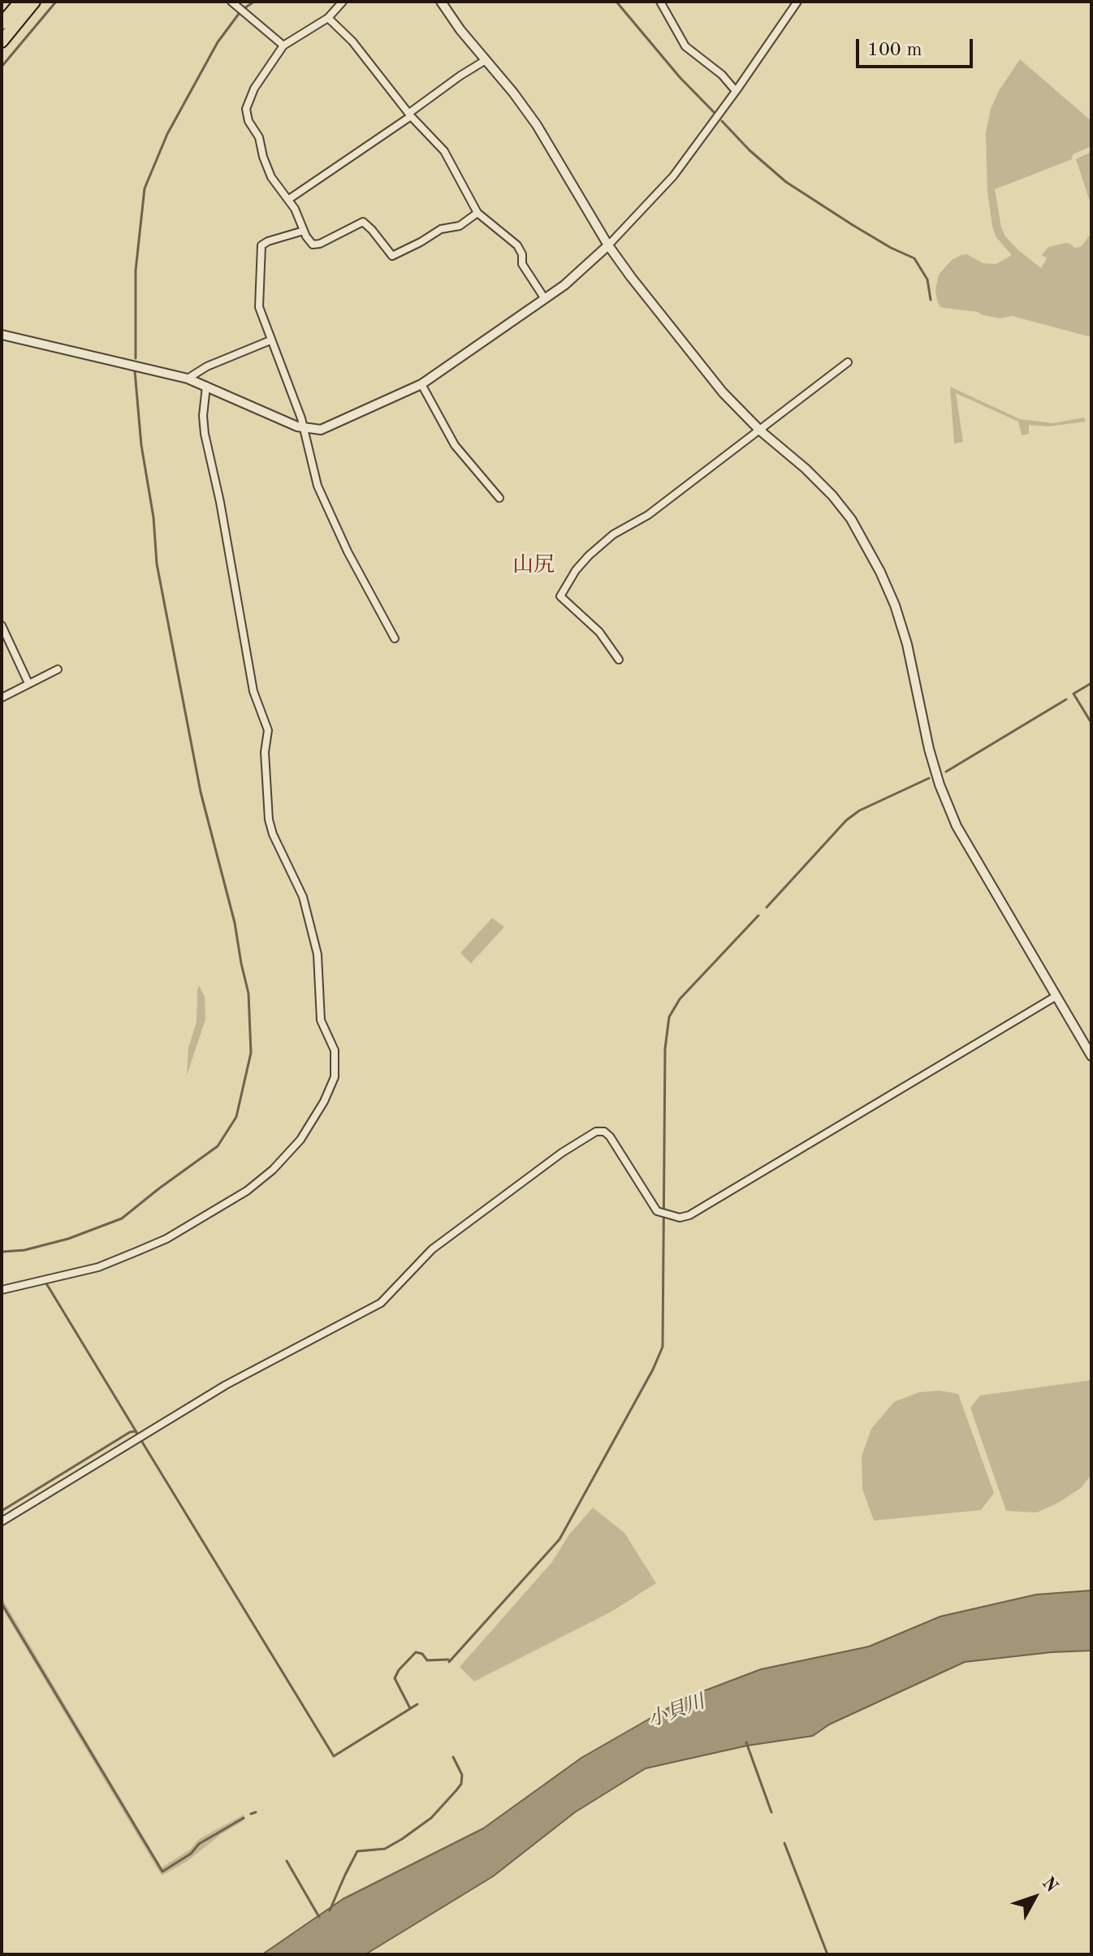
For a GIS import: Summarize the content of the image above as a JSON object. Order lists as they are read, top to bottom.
{
  "districts": ["山尻"],
  "water": ["小貝川"],
  "scale_bar": "100 m",
  "north": "top right"
}
